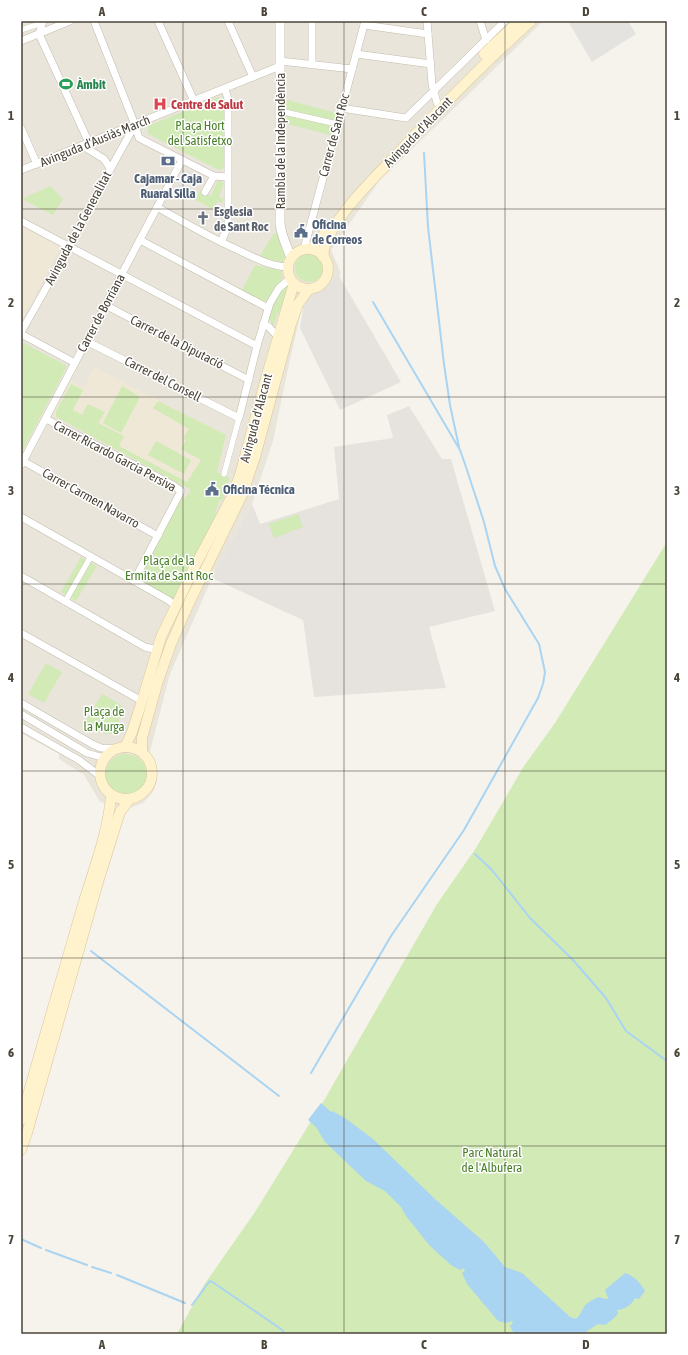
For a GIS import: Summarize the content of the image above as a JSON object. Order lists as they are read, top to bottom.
{
  "streets": {
    "main road": ["Avinguda d'Alacant"],
    "street": [
      "Carrer de Sant Roc",
      "Avinguda d'Ausiàs March",
      "Rambla de la Independència",
      "Avinguda de la Generalitat",
      "Carrer de Borriana",
      "Carrer de la Diputació",
      "Carrer del Consell",
      "Carrer Ricardo Garcia Persiva",
      "Carrer Carmen Navarro"
    ]
  },
  "crossings": [
    ["Avinguda d'Alacant", "Carrer de Sant Roc"],
    ["Avinguda d'Alacant", "Rambla de la Independència"],
    ["Avinguda d'Alacant", "Carrer de la Diputació"],
    ["Avinguda d'Alacant", "Carrer del Consell"],
    ["Carrer de Sant Roc", "Rambla de la Independència"],
    ["Avinguda d'Ausiàs March", "Rambla de la Independència"],
    ["Avinguda d'Ausiàs March", "Avinguda de la Generalitat"],
    ["Carrer de Borriana", "Carrer de la Diputació"],
    ["Carrer de Borriana", "Carrer del Consell"],
    ["Carrer de Borriana", "Carrer Ricardo Garcia Persiva"],
    ["Carrer de Borriana", "Carrer Carmen Navarro"],
    ["Carrer Ricardo Garcia Persiva", "Carrer Carmen Navarro"]
  ],
  "parks": [
    "Plaça Hort del Satisfetxo",
    "Plaça de la Ermita de Sant Roc",
    "Plaça de la Murga",
    "Parc Natural de l'Albufera"
  ],
  "places": {
    "sports": ["Àmbit"],
    "hospital": ["Centre de Salut"],
    "bank": ["Cajamar - Caja Ruaral Silla"],
    "church": ["Esglesia de Sant Roc"],
    "public building": ["Oficina de Correos", "Oficina Técnica"]
  },
  "grid": {
    "columns": [
      "A",
      "B",
      "C",
      "D"
    ],
    "rows": [
      "1",
      "2",
      "3",
      "4",
      "5",
      "6",
      "7"
    ]
  }
}
